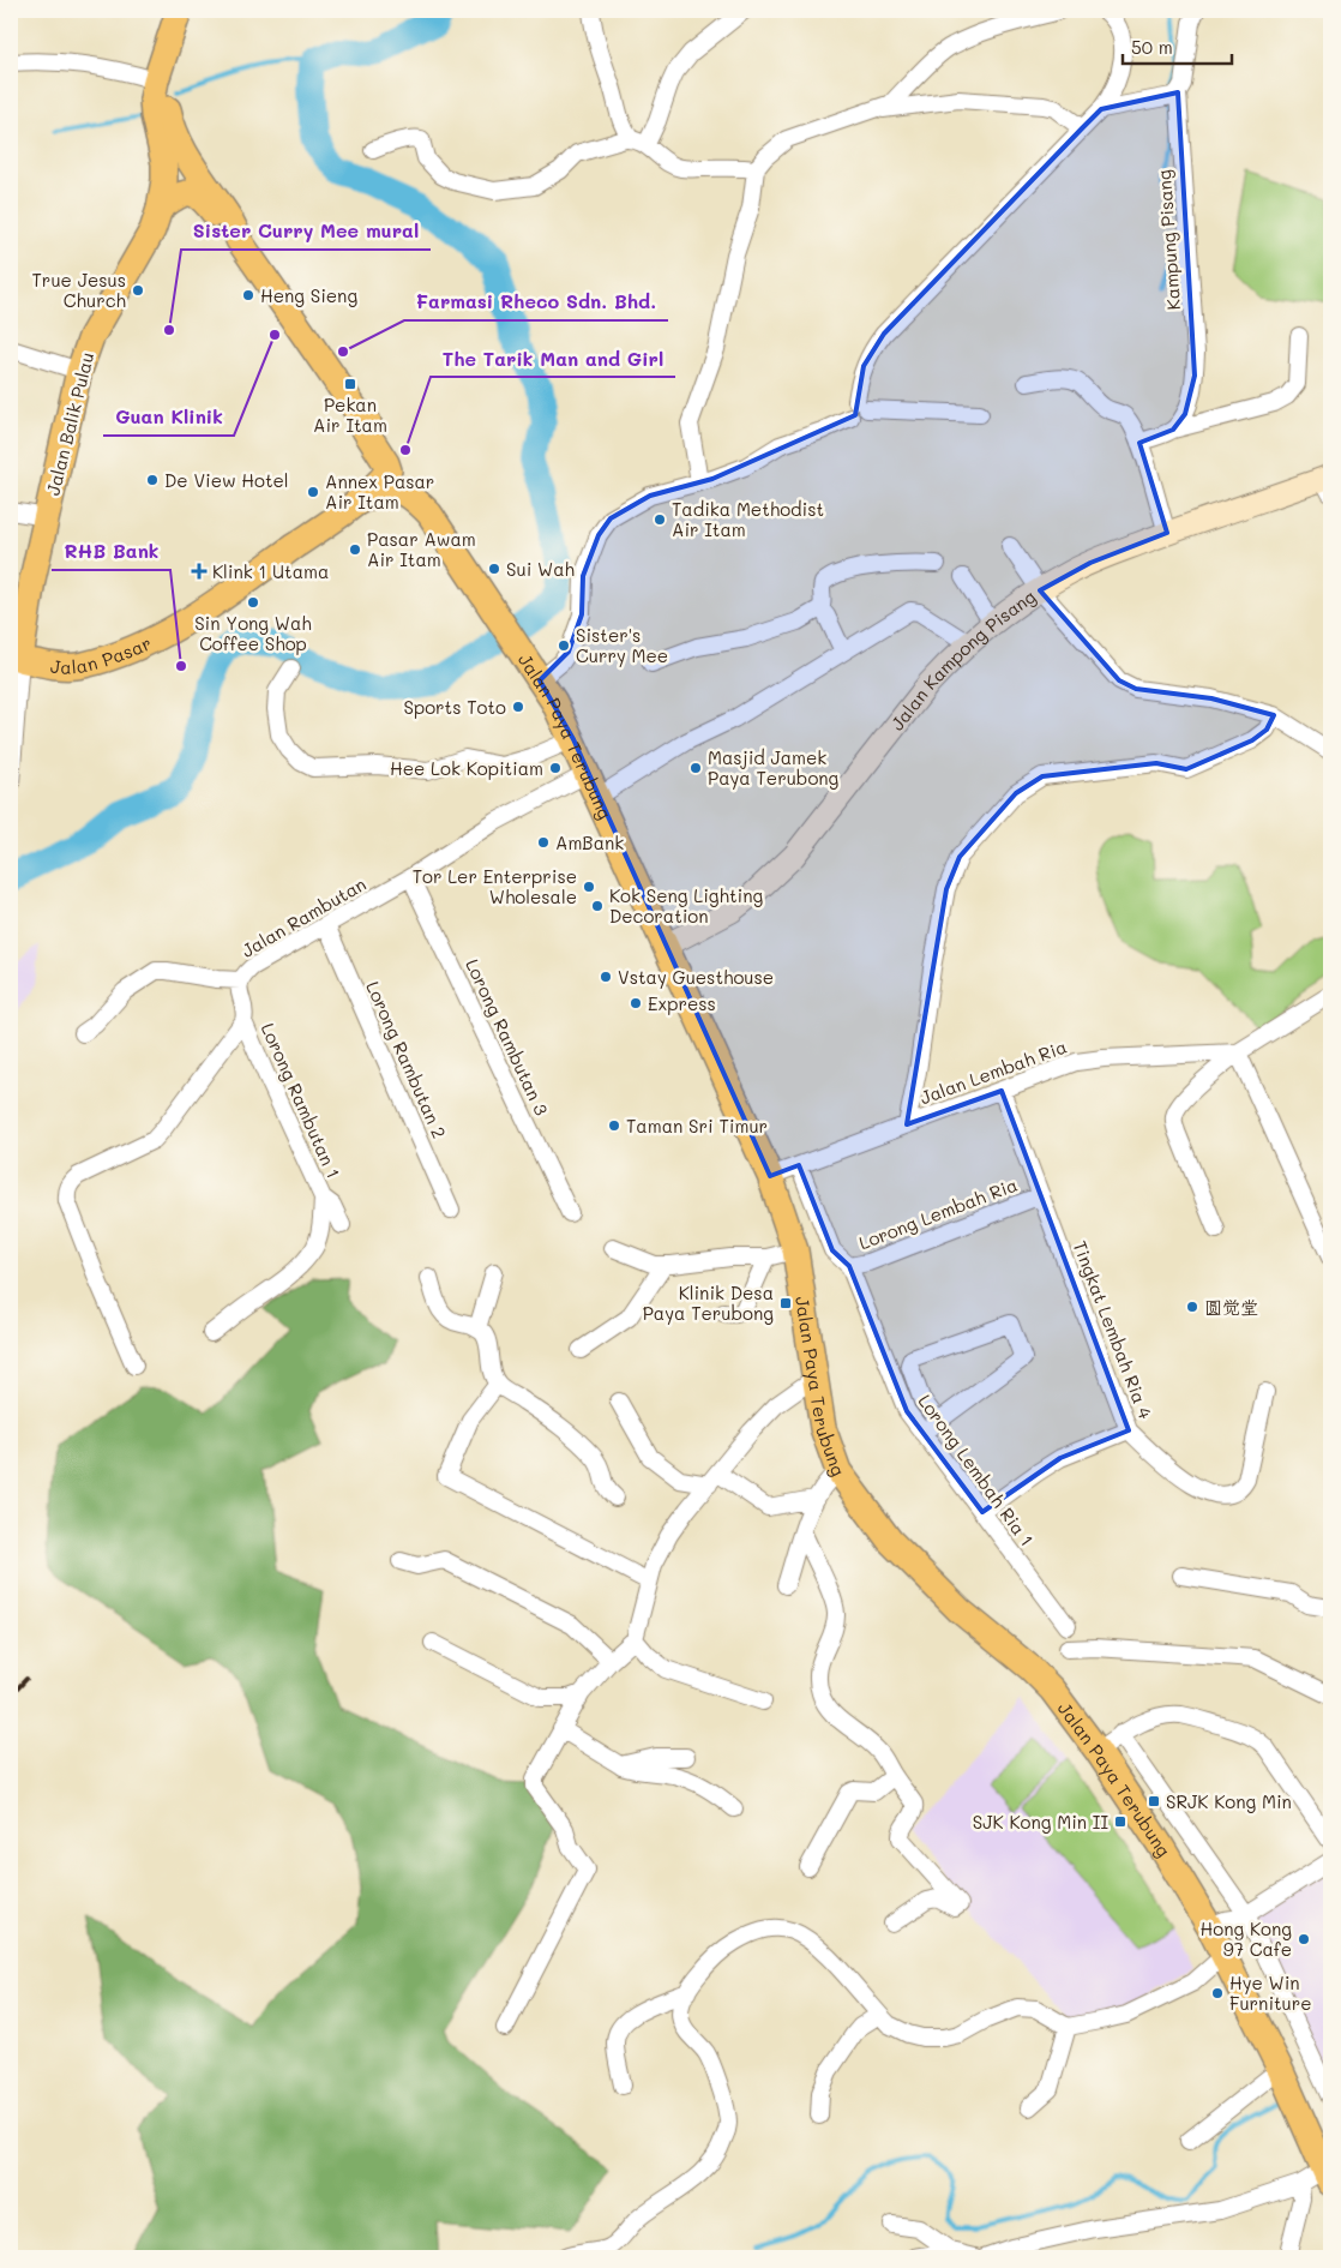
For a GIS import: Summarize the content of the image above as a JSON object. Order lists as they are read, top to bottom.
{
  "streets": {
    "main road": [
      "Jalan Balik Pulau",
      "Jalan Pasar",
      "Jalan Kampong Pisang",
      "Jalan Paya Terubung"
    ],
    "street": [
      "Kampung Pisang",
      "Jalan Rambutan",
      "Lorong Rambutan 3",
      "Lorong Rambutan 2",
      "Jalan Lembah Ria",
      "Lorong Rambutan 1",
      "Lorong Lembah Ria",
      "Tingkat Lembah Ria 4",
      "Lorong Lembah Ria 1"
    ]
  },
  "crossings": [
    ["Jalan Balik Pulau", "Jalan Pasar"],
    ["Jalan Pasar", "Jalan Paya Terubung"],
    ["Jalan Kampong Pisang", "Jalan Paya Terubung"],
    ["Jalan Paya Terubung", "Jalan Rambutan"],
    ["Jalan Paya Terubung", "Jalan Lembah Ria"],
    ["Jalan Rambutan", "Lorong Rambutan 3"],
    ["Jalan Rambutan", "Lorong Rambutan 2"],
    ["Jalan Rambutan", "Lorong Rambutan 1"],
    ["Jalan Lembah Ria", "Tingkat Lembah Ria 4"],
    ["Jalan Lembah Ria", "Lorong Lembah Ria 1"],
    ["Lorong Lembah Ria", "Tingkat Lembah Ria 4"],
    ["Lorong Lembah Ria", "Lorong Lembah Ria 1"]
  ],
  "places": {
    "other": [
      "True Jesus Church",
      "Heng Sieng",
      "Sister Curry Mee mural",
      "Guan Klinik",
      "Farmasi Rheco Sdn. Bhd.",
      "The Tarik Man and Girl",
      "De View Hotel",
      "Annex Pasar Air Itam",
      "Tadika Methodist Air Itam",
      "Pasar Awam Air Itam",
      "Sui Wah",
      "Sin Yong Wah Coffee Shop",
      "Sister's Curry Mee",
      "RHB Bank",
      "Sports Toto",
      "Hee Lok Kopitiam",
      "Masjid Jamek Paya Terubong",
      "AmBank",
      "Tor Ler Enterprise Wholesale",
      "Kok Seng Lighting Decoration",
      "Vstay Guesthouse",
      "Express",
      "Taman Sri Timur",
      "圆觉堂",
      "Hong Kong 97 Cafe",
      "Hye Win Furniture"
    ],
    "transit": [
      "Pekan Air Itam",
      "Klinik Desa Paya Terubong",
      "SRJK Kong Min",
      "SJK Kong Min II"
    ],
    "health": ["Klink 1 Utama"]
  },
  "scale_bar": "50 m"
}
